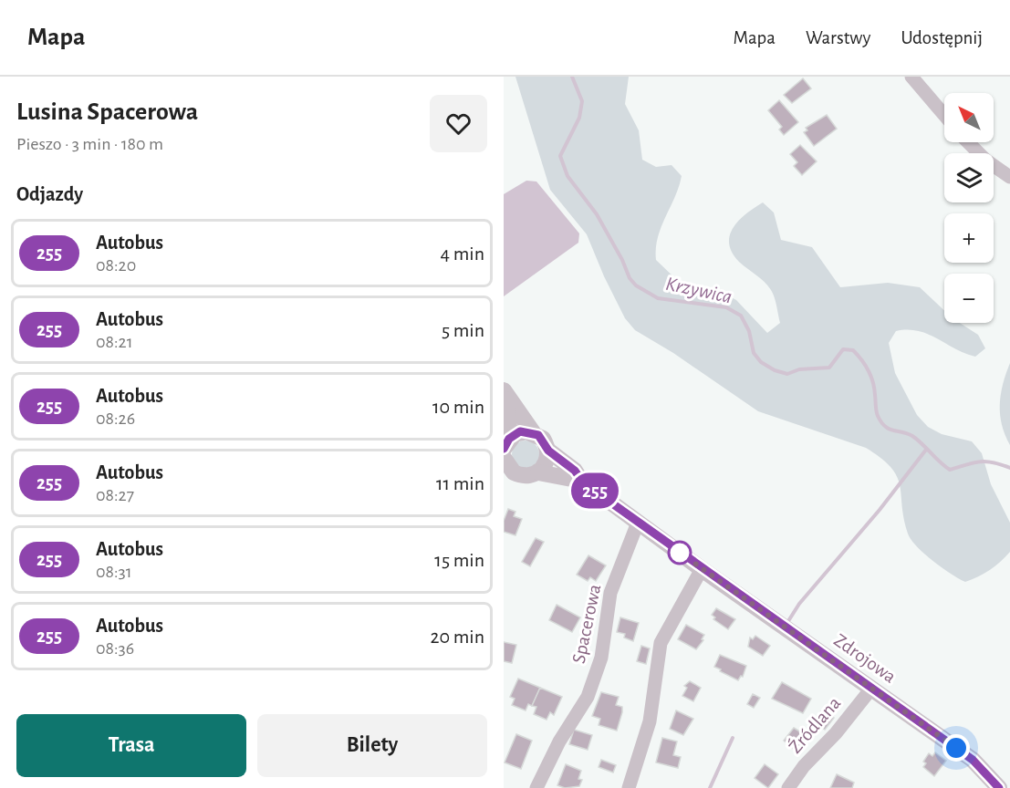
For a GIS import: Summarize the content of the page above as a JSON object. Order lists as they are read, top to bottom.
{
  "streets": {
    "street": ["Spacerowa", "Zdrojowa", "Źródlana"]
  },
  "crossings": [
    ["Spacerowa", "Zdrojowa"],
    ["Zdrojowa", "Źródlana"]
  ],
  "water": ["Krzywica"],
  "lines": ["bus line 255"],
  "north": "top left",
  "page": {
    "header": "Mapa",
    "nav": ["Mapa", "Warstwy", "Udostępnij"],
    "heading": [
      ["Lusina Spacerowa", "Pieszo · 3 min · 180 m"],
      "Odjazdy"
    ],
    "on_map": "255",
    "map_buttons": ["+", "−"],
    "list": [
      {
        "mark": "255",
        "name": "Autobus",
        "note": "08:20",
        "value": "4 min"
      },
      {
        "mark": "255",
        "name": "Autobus",
        "note": "08:21",
        "value": "5 min"
      },
      {
        "mark": "255",
        "name": "Autobus",
        "note": "08:26",
        "value": "10 min"
      },
      {
        "mark": "255",
        "name": "Autobus",
        "note": "08:27",
        "value": "11 min"
      },
      {
        "mark": "255",
        "name": "Autobus",
        "note": "08:31",
        "value": "15 min"
      },
      {
        "mark": "255",
        "name": "Autobus",
        "note": "08:36",
        "value": "20 min"
      }
    ],
    "buttons": ["Trasa", "Bilety"]
  }
}
